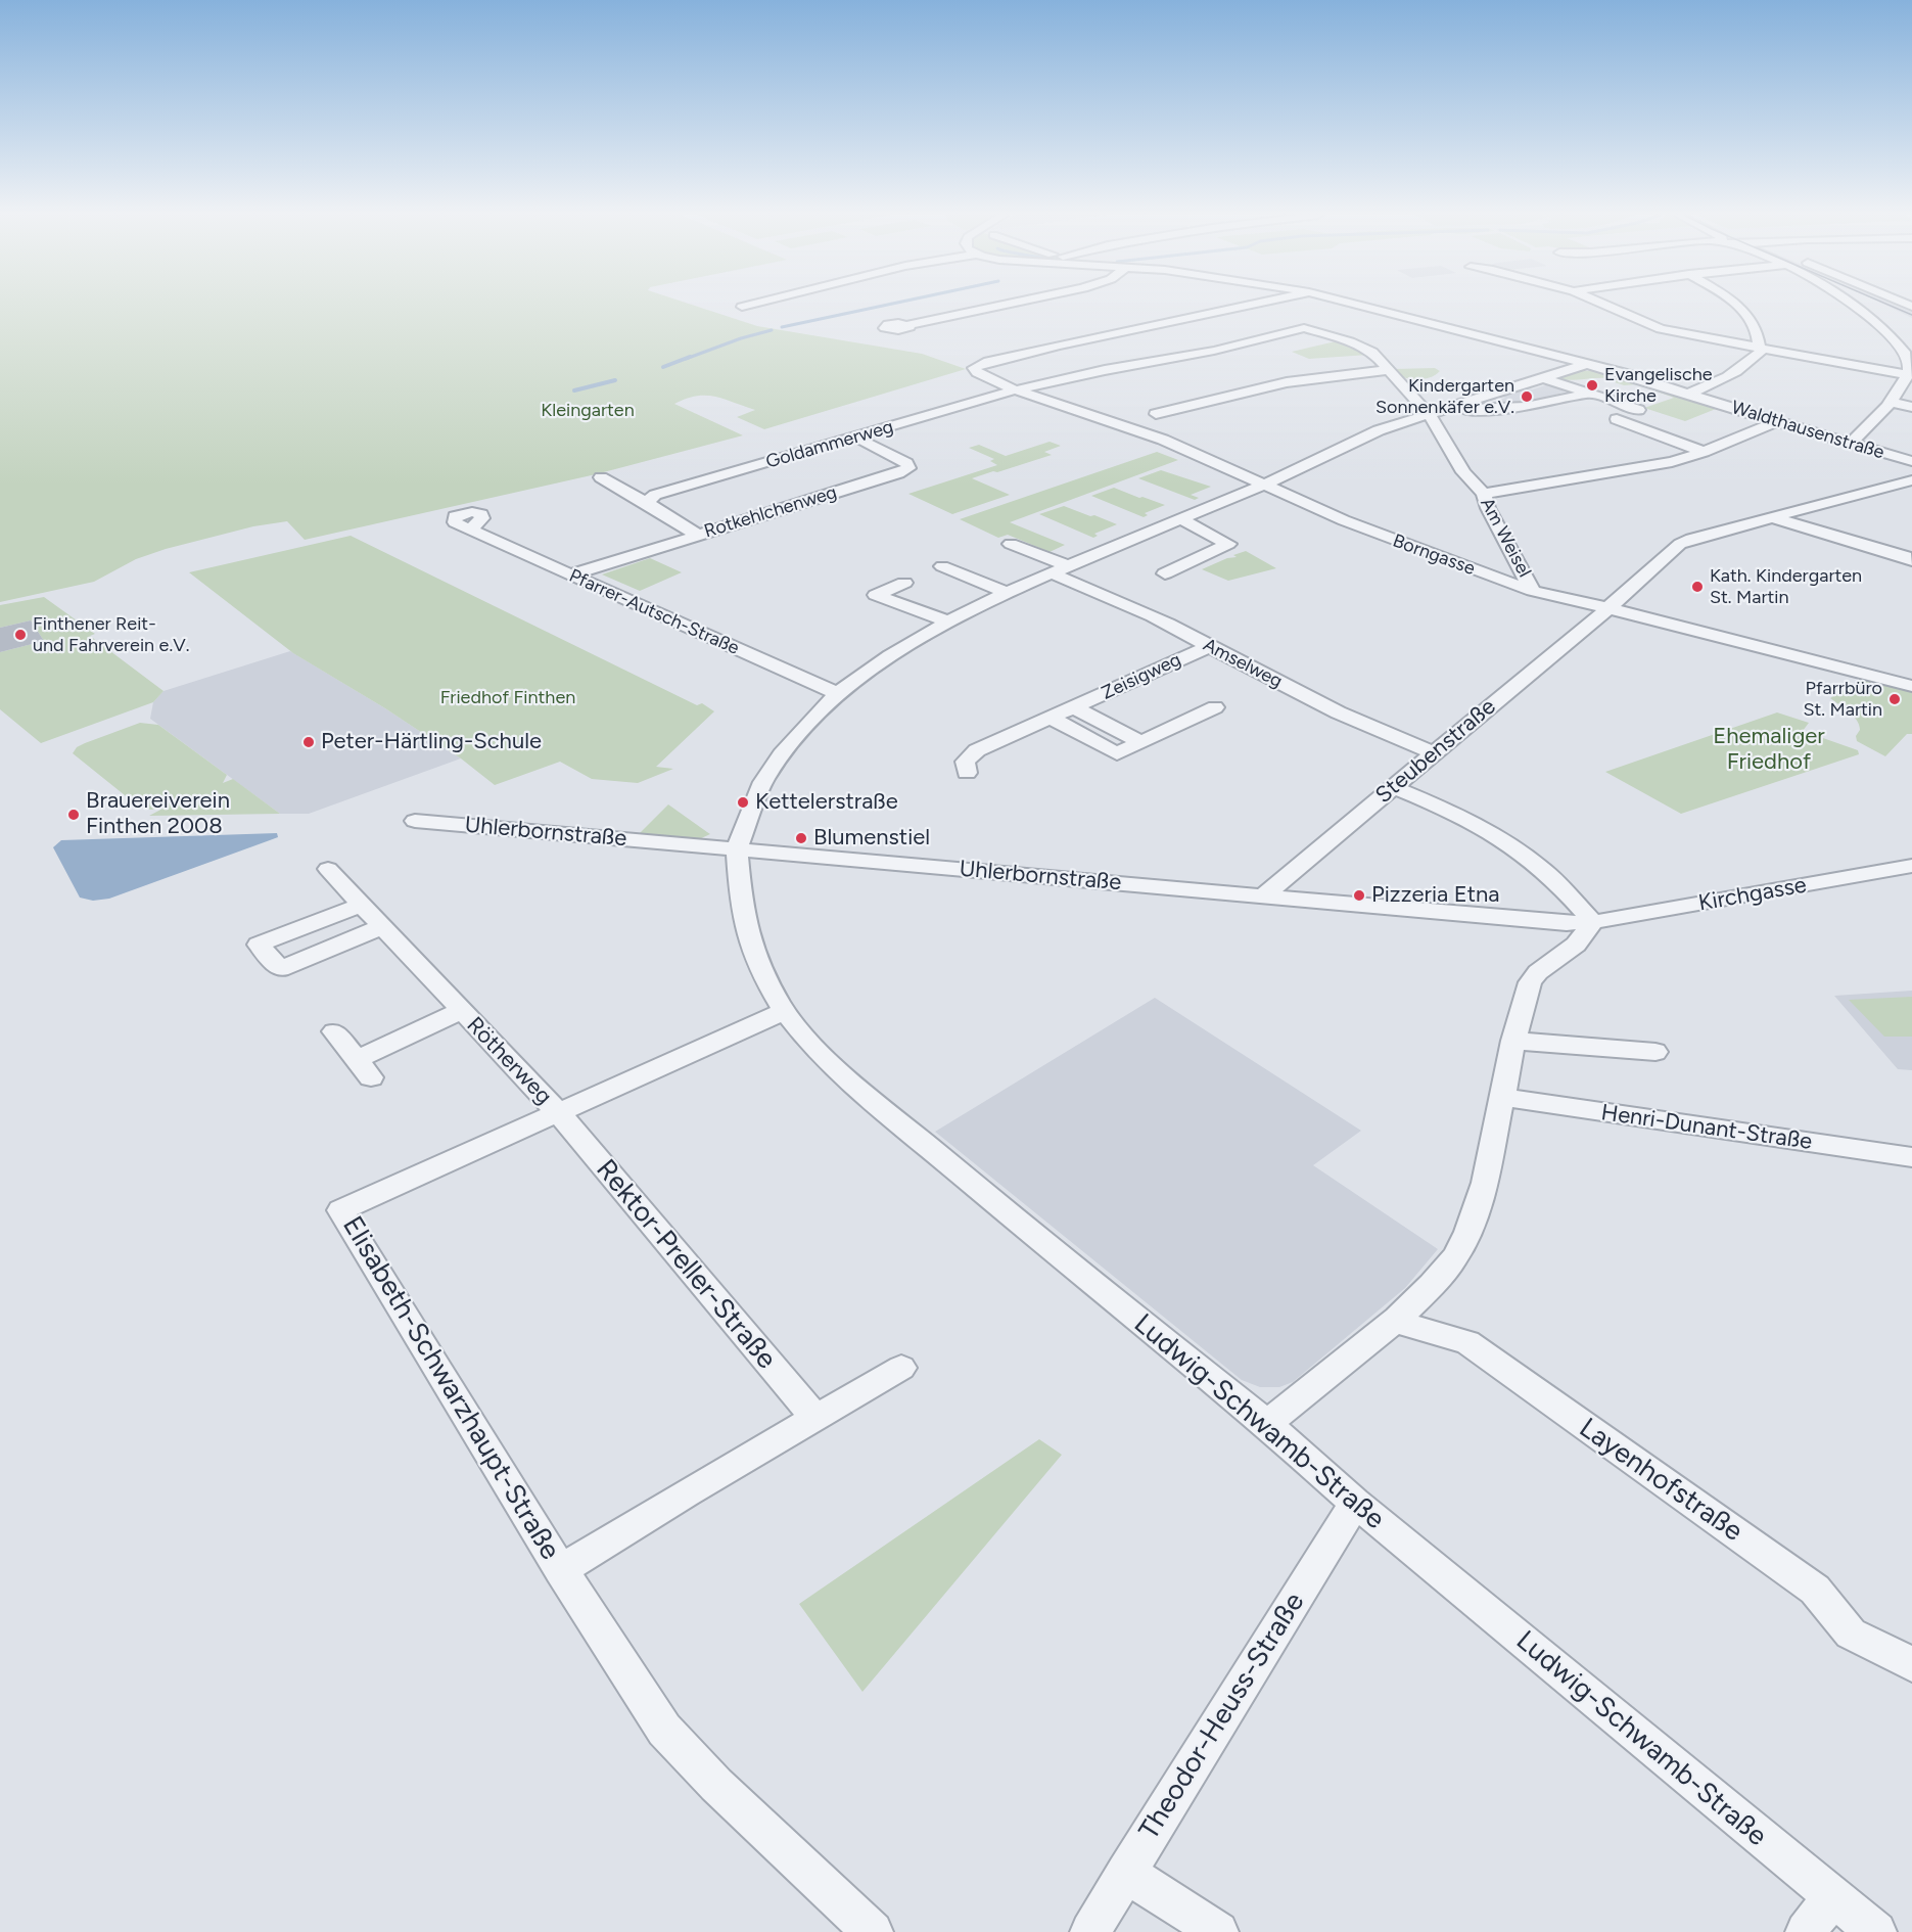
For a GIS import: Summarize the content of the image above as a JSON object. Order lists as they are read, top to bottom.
{
  "streets": {
    "street": [
      "Waldthausenstraße",
      "Goldammerweg",
      "Rotkehlchenweg",
      "Am Weisel",
      "Borngasse",
      "Pfarrer-Autsch-Straße",
      "Amselweg",
      "Zeisigweg",
      "Steubenstraße",
      "Uhlerbornstraße",
      "Kirchgasse",
      "Rötherweg",
      "Henri-Dunant-Straße",
      "Rektor-Preller-Straße",
      "Elisabeth-Schwarzhaupt-Straße",
      "Ludwig-Schwamb-Straße",
      "Layenhofstraße",
      "Theodor-Heuss-Straße"
    ]
  },
  "crossings": [
    ["Goldammerweg", "Rotkehlchenweg"],
    ["Goldammerweg", "Am Weisel"],
    ["Goldammerweg", "Borngasse"],
    ["Rotkehlchenweg", "Pfarrer-Autsch-Straße"],
    ["Am Weisel", "Borngasse"],
    ["Borngasse", "Steubenstraße"],
    ["Amselweg", "Zeisigweg"],
    ["Amselweg", "Steubenstraße"],
    ["Steubenstraße", "Uhlerbornstraße"],
    ["Uhlerbornstraße", "Kirchgasse"],
    ["Uhlerbornstraße", "Ludwig-Schwamb-Straße"],
    ["Rötherweg", "Rektor-Preller-Straße"],
    ["Rötherweg", "Elisabeth-Schwarzhaupt-Straße"],
    ["Rektor-Preller-Straße", "Elisabeth-Schwarzhaupt-Straße"],
    ["Elisabeth-Schwarzhaupt-Straße", "Ludwig-Schwamb-Straße"],
    ["Ludwig-Schwamb-Straße", "Theodor-Heuss-Straße"]
  ],
  "parks": ["Kleingarten", "Friedhof Finthen", "Ehemaliger Friedhof"],
  "places": [
    "Evangelische Kirche",
    "Kindergarten Sonnenkäfer e.V.",
    "Kath. Kindergarten St. Martin",
    "Finthener Reit- und Fahrverein e.V.",
    "Pfarrbüro St. Martin",
    "Peter-Härtling-Schule",
    "Kettelerstraße",
    "Brauereiverein Finthen 2008",
    "Blumenstiel",
    "Pizzeria Etna"
  ]
}
